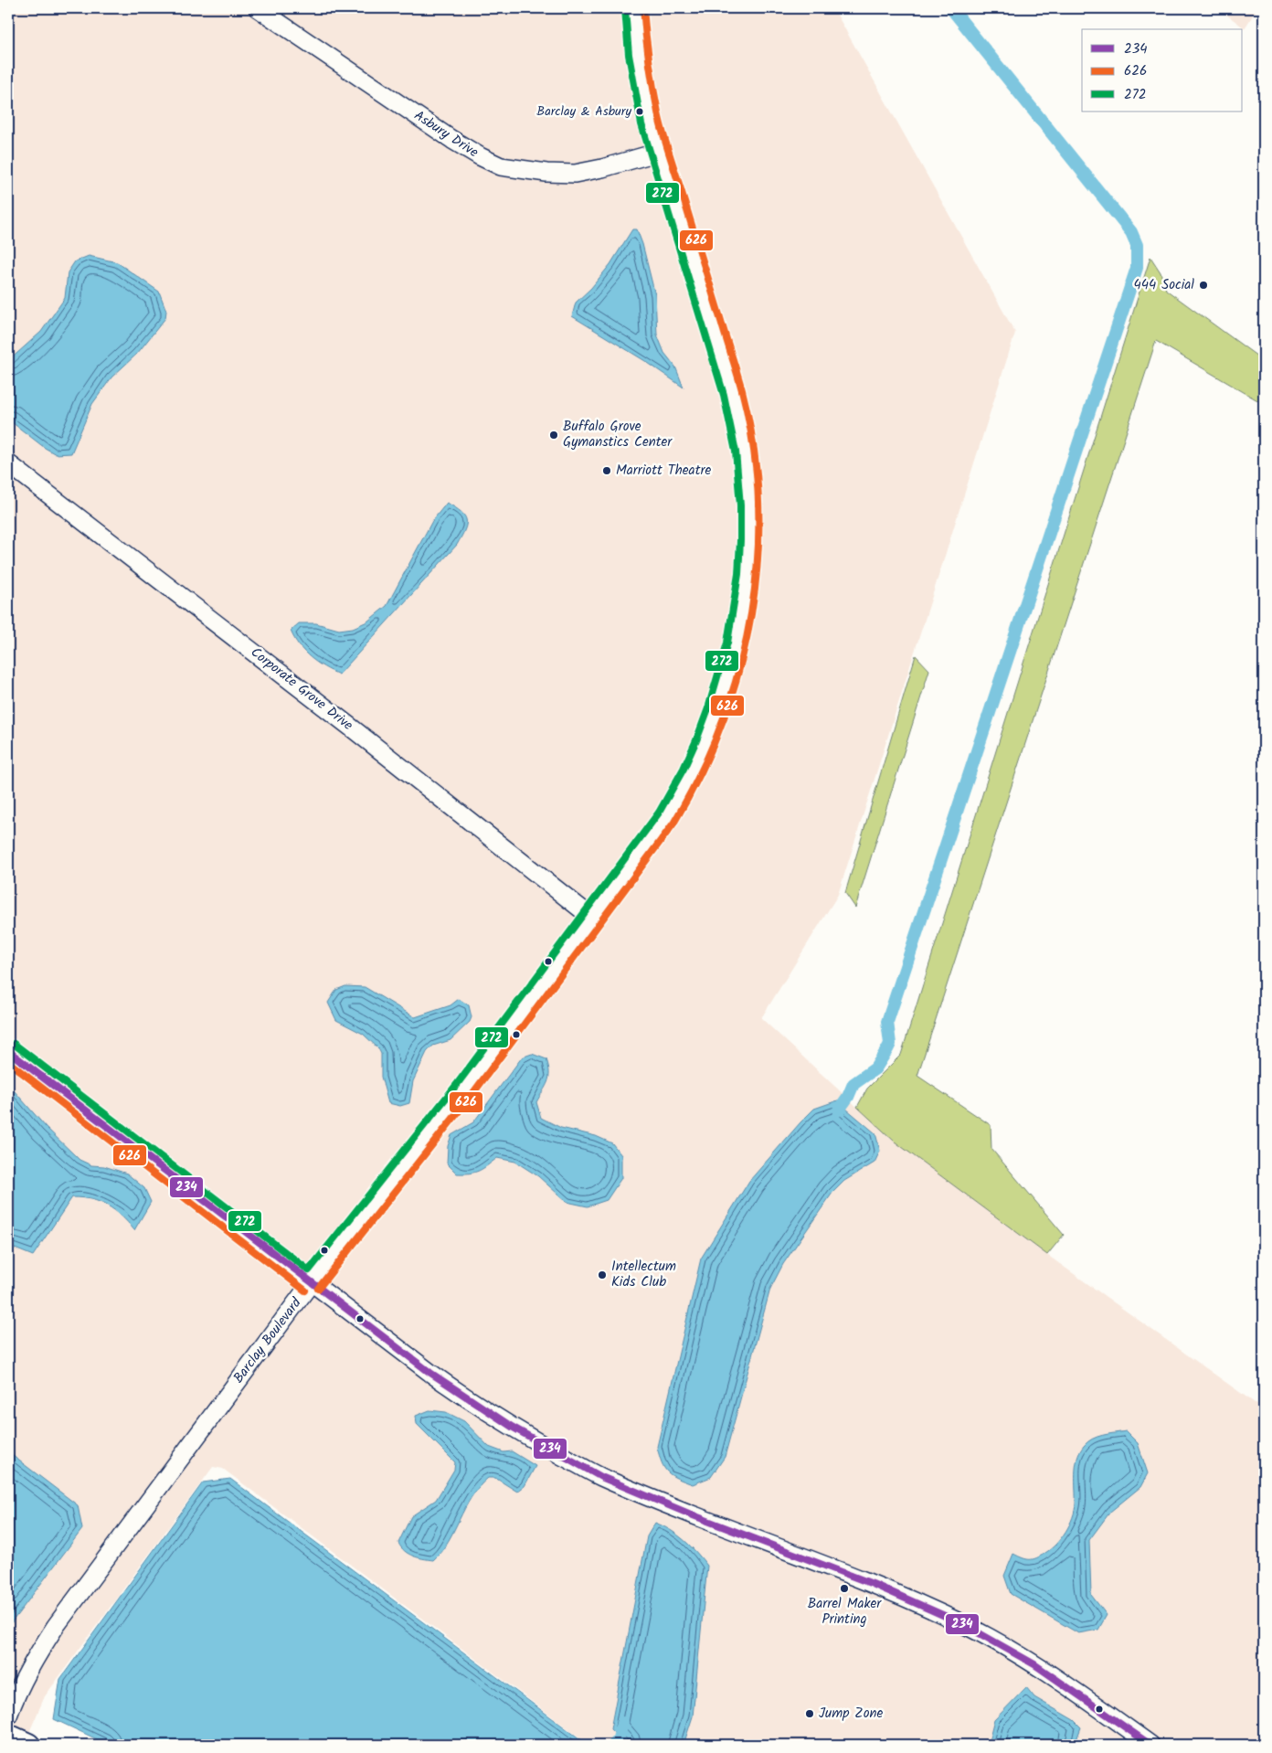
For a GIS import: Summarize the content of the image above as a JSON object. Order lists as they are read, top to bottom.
{
  "streets": {
    "street": ["Asbury Drive", "Corporate Grove Drive", "Barclay Boulevard"]
  },
  "crossings": [
    ["Asbury Drive", "Barclay Boulevard"],
    ["Corporate Grove Drive", "Barclay Boulevard"]
  ],
  "places": [
    "Barclay & Asbury",
    "444 Social",
    "Buffalo Grove Gymanstics Center",
    "Marriott Theatre",
    "Intellectum Kids Club",
    "Barrel Maker Printing",
    "Jump Zone"
  ],
  "lines": ["transit line 626", "transit line 272", "transit line 234"],
  "legend": ["234", "626", "272"]
}
